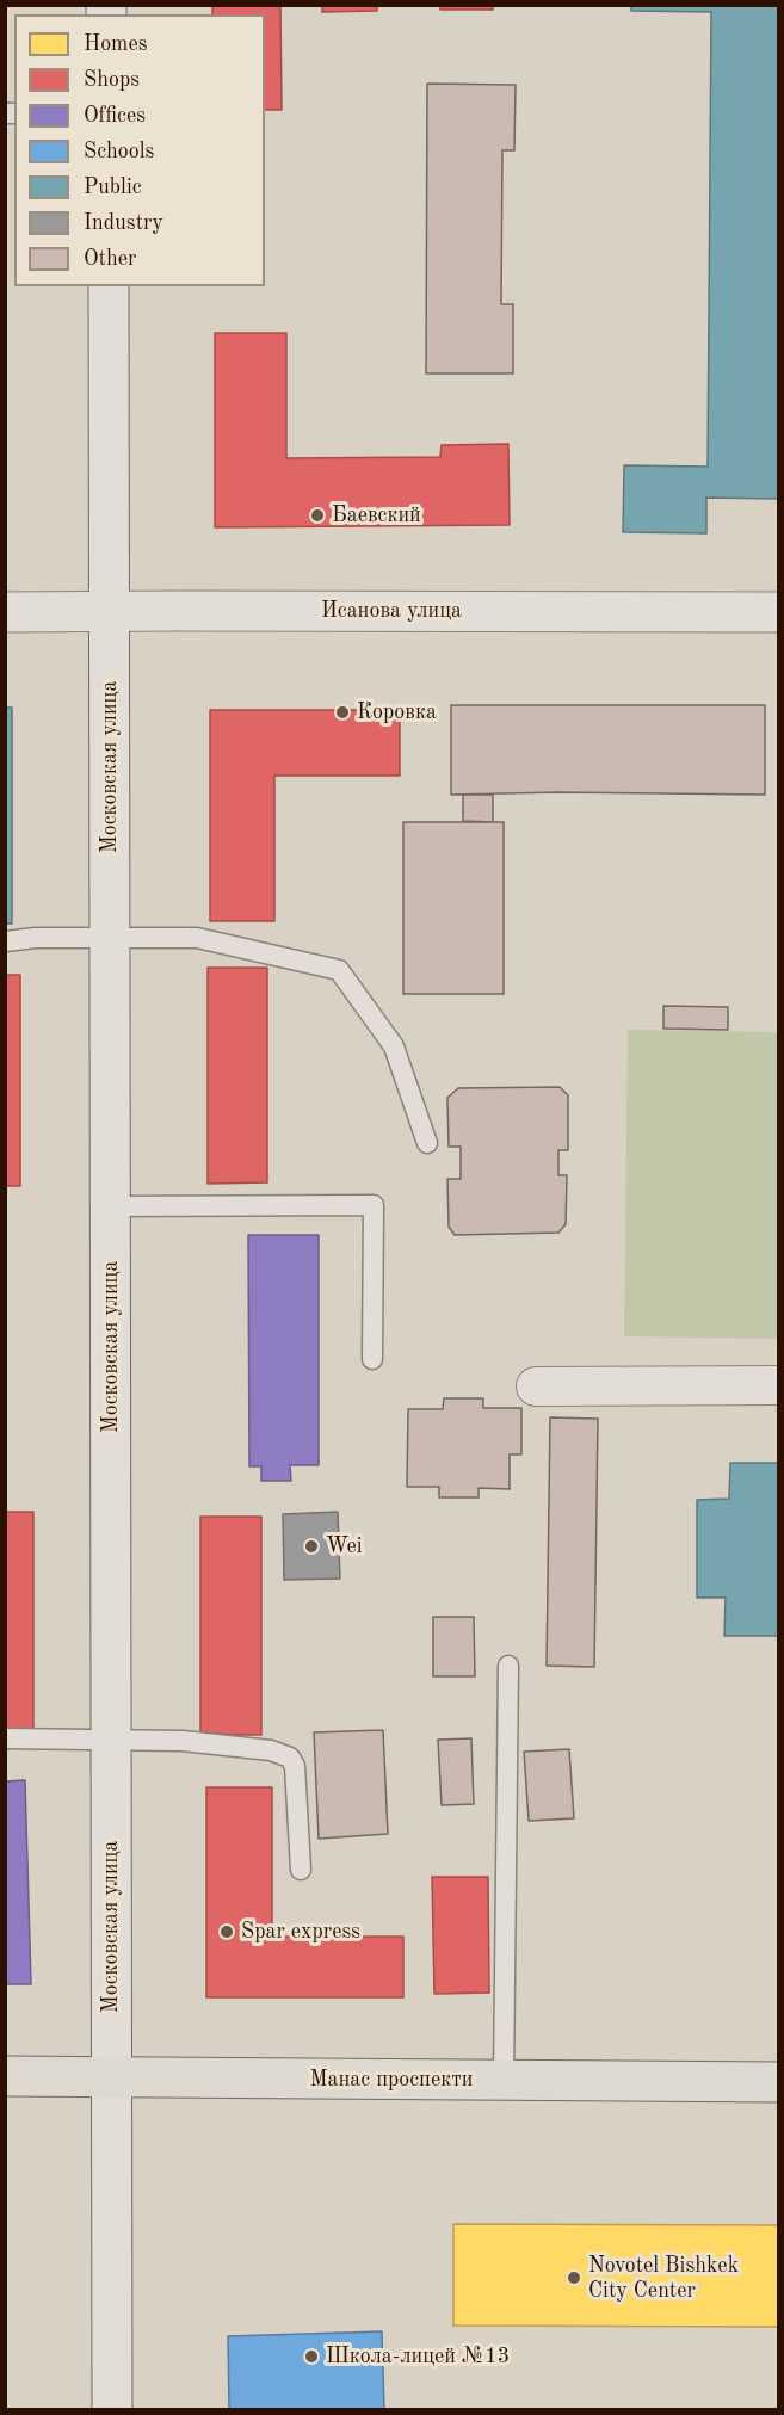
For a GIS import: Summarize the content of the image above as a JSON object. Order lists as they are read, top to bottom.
{
  "streets": {
    "main road": ["Исанова улица", "Московская улица", "Манас проспекти"]
  },
  "crossings": [
    ["Исанова улица", "Московская улица"],
    ["Московская улица", "Манас проспекти"]
  ],
  "places": [
    "Баевский",
    "Коровка",
    "Wei",
    "Spar express",
    "Novotel Bishkek City Center",
    "Школа-лицей №13"
  ],
  "legend": [
    "Homes",
    "Shops",
    "Offices",
    "Schools",
    "Public",
    "Industry",
    "Other"
  ]
}
